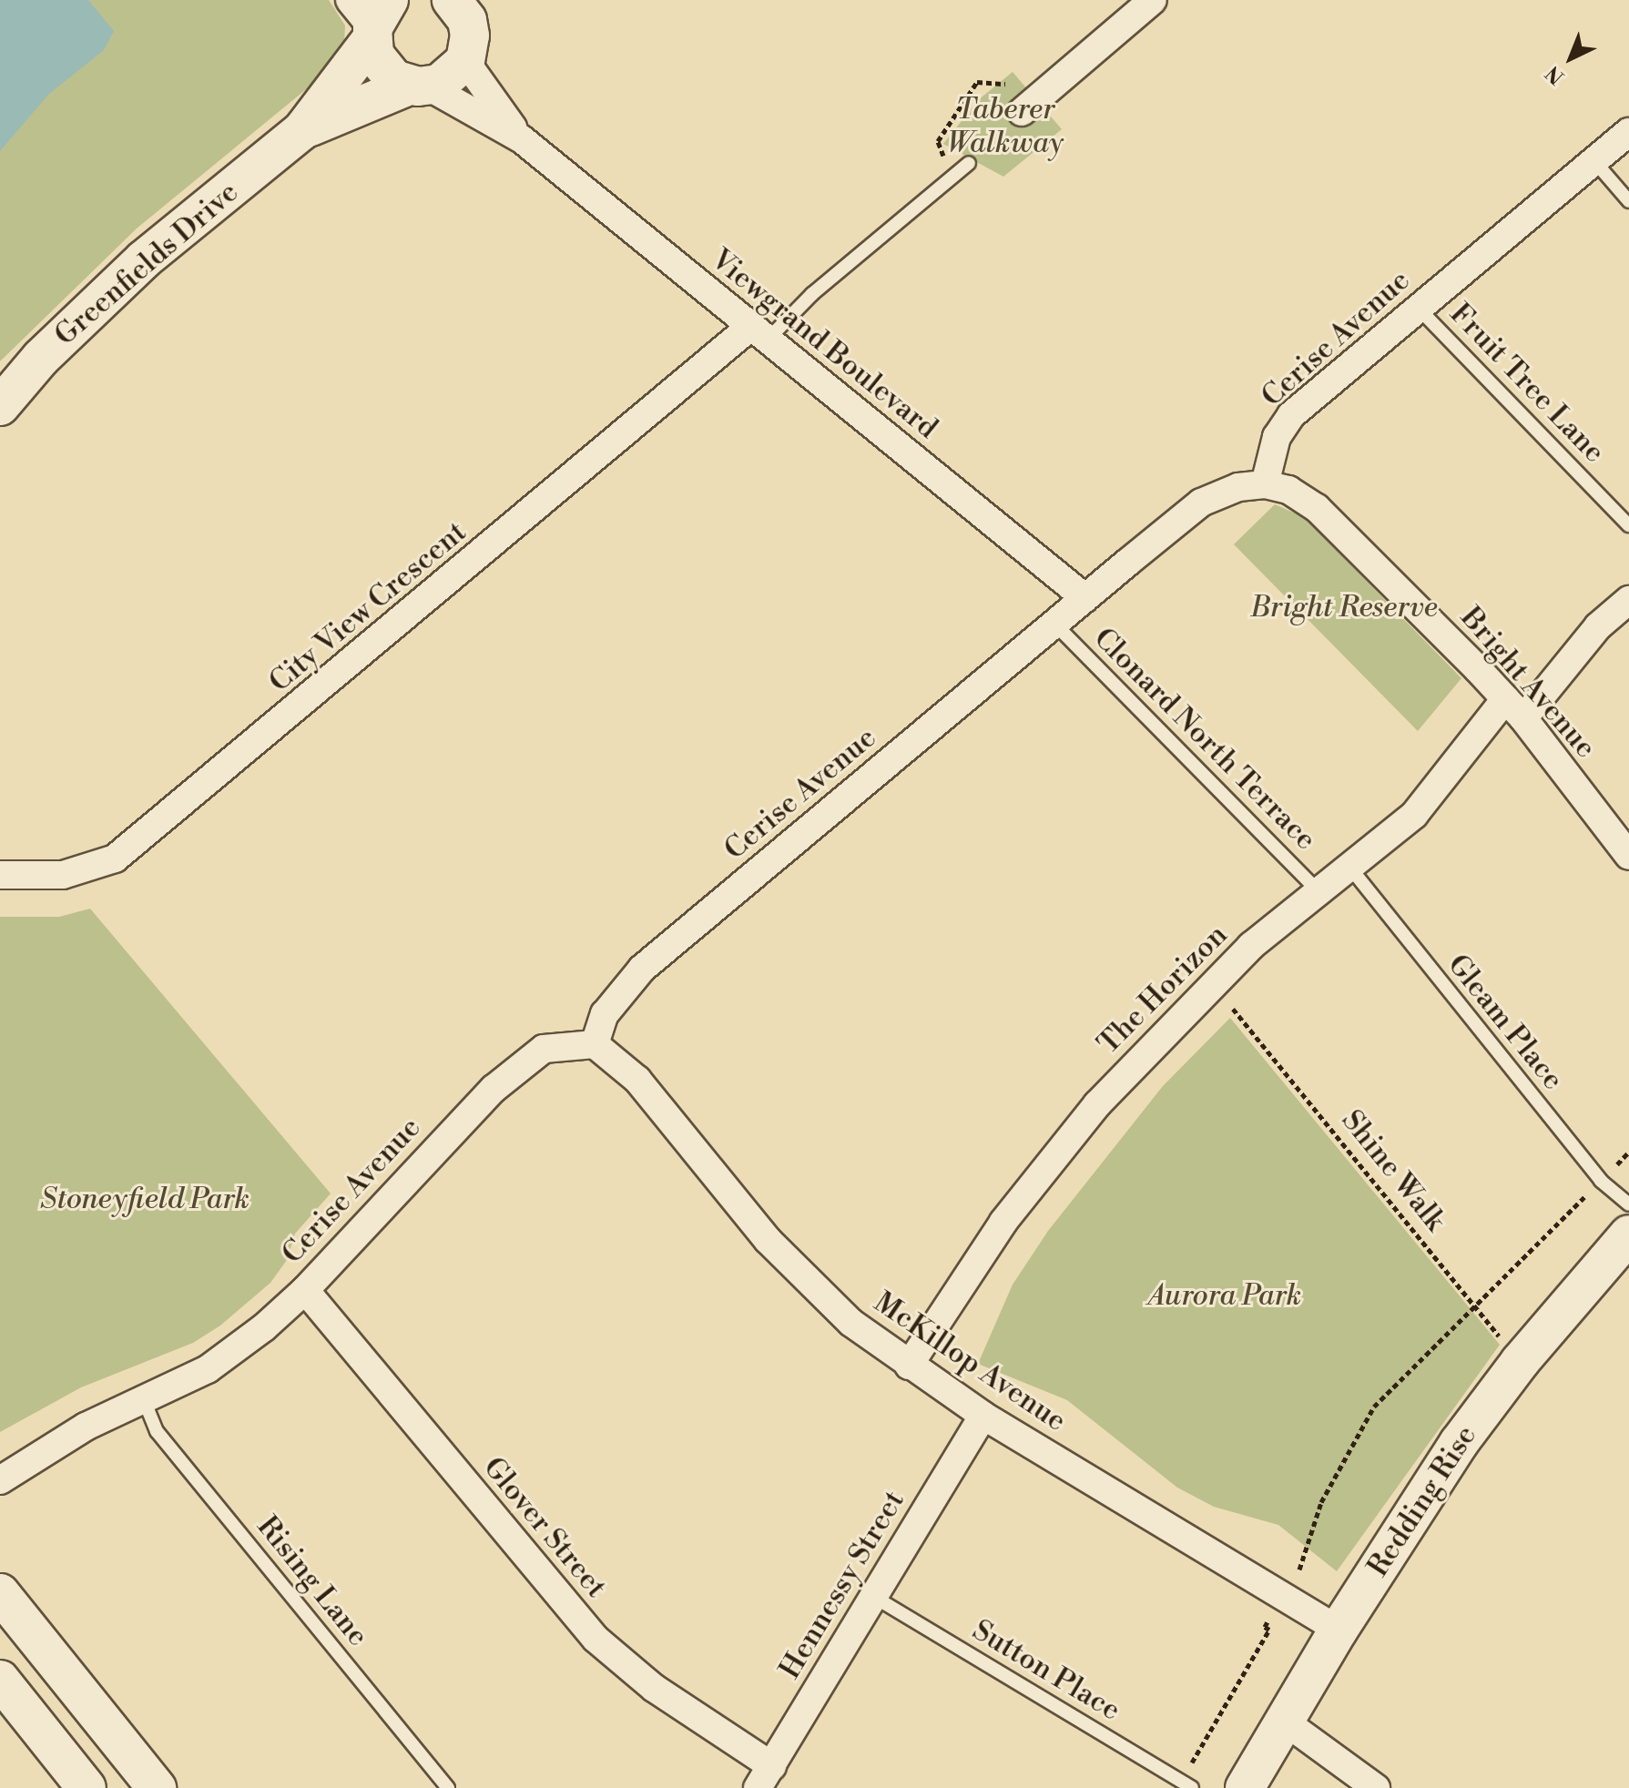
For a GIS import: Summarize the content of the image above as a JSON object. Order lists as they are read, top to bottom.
{
  "streets": {
    "street": [
      "Greenfields Drive",
      "Cerise Avenue",
      "Viewgrand Boulevard",
      "City View Crescent",
      "Bright Avenue",
      "The Horizon",
      "McKillop Avenue",
      "Redding Rise",
      "Glover Street",
      "Hennessy Street"
    ],
    "lane": [
      "Fruit Tree Lane",
      "Clonard North Terrace",
      "Gleam Place",
      "Rising Lane",
      "Sutton Place"
    ],
    "path": ["Shine Walk"]
  },
  "crossings": [
    ["Greenfields Drive", "Viewgrand Boulevard"],
    ["Cerise Avenue", "Viewgrand Boulevard"],
    ["Cerise Avenue", "Fruit Tree Lane"],
    ["Cerise Avenue", "Bright Avenue"],
    ["Cerise Avenue", "Clonard North Terrace"],
    ["Cerise Avenue", "McKillop Avenue"],
    ["Cerise Avenue", "Glover Street"],
    ["Cerise Avenue", "Rising Lane"],
    ["Viewgrand Boulevard", "City View Crescent"],
    ["Bright Avenue", "The Horizon"],
    ["Clonard North Terrace", "The Horizon"],
    ["The Horizon", "Gleam Place"],
    ["The Horizon", "McKillop Avenue"],
    ["Shine Walk", "Redding Rise"],
    ["McKillop Avenue", "Redding Rise"],
    ["McKillop Avenue", "Hennessy Street"],
    ["Glover Street", "Hennessy Street"],
    ["Hennessy Street", "Sutton Place"]
  ],
  "parks": [
    "Taberer Walkway",
    "Bright Reserve",
    "Stoneyfield Park",
    "Aurora Park"
  ],
  "north": "bottom left"
}
